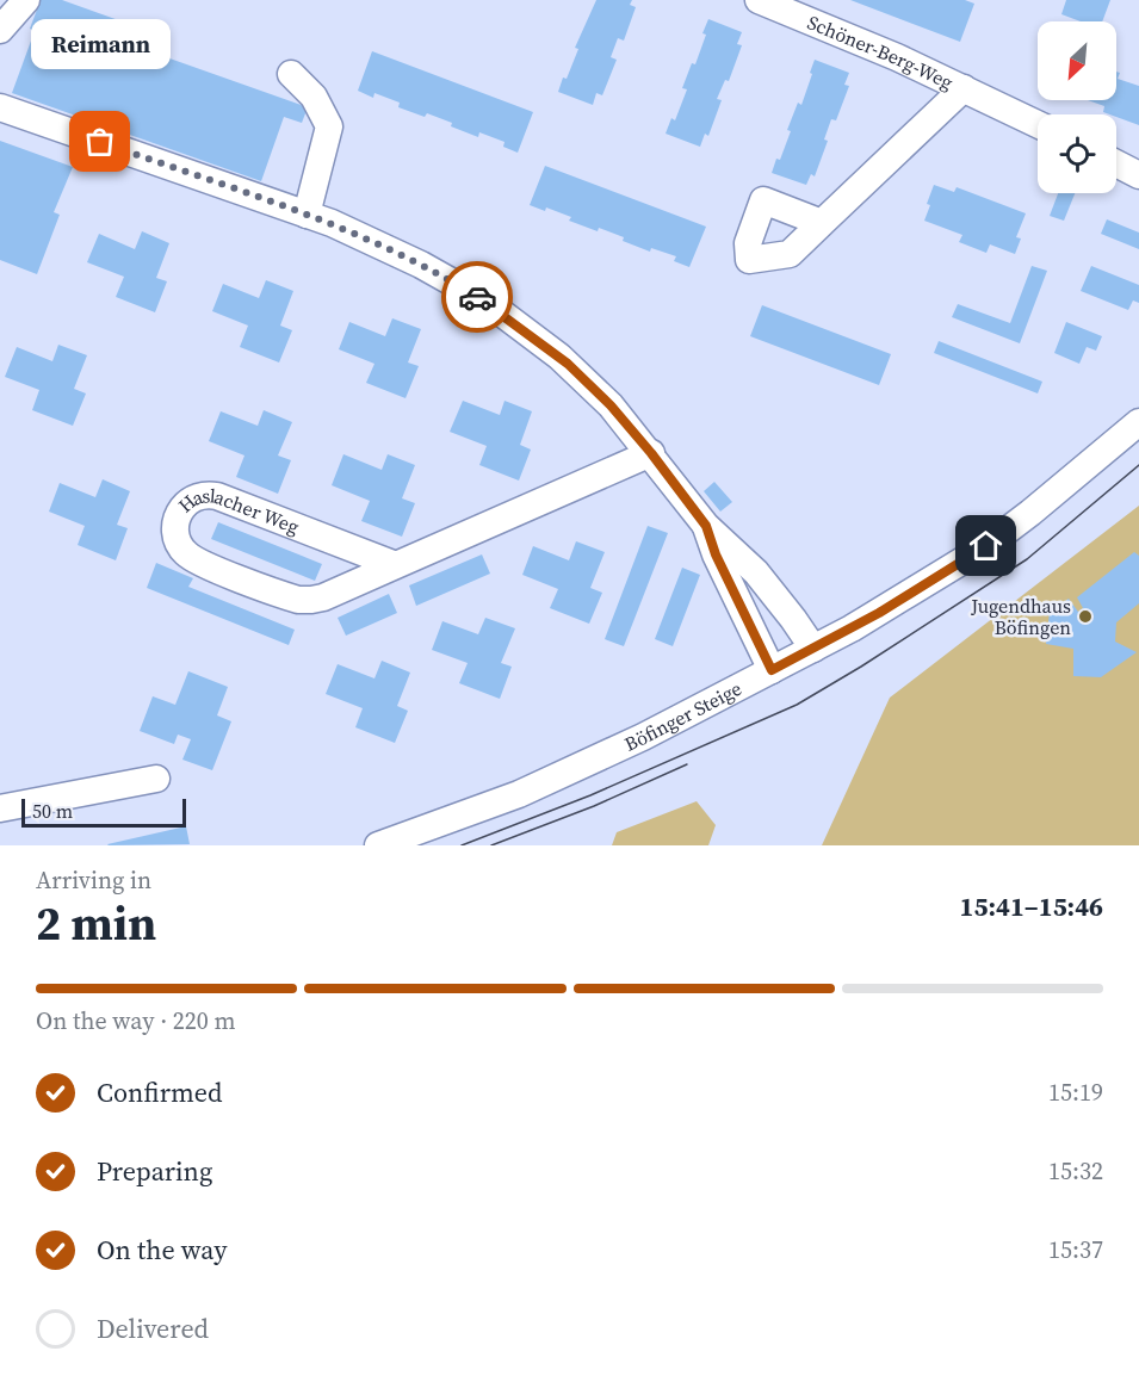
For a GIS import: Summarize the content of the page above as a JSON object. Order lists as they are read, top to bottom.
{
  "streets": {
    "street": ["Schöner-Berg-Weg", "Haslacher Weg", "Böfinger Steige"]
  },
  "places": ["Reimann", "Jugendhaus Böfingen"],
  "scale_bar": "50 m",
  "north": "bottom left",
  "page": {
    "bubble": "Reimann",
    "scale": "50 m",
    "heading": ["2 min", "Arriving in", "15:41–15:46"],
    "bar": "On the way · 220 m",
    "list": [
      ["Confirmed", "15:19"],
      ["Preparing", "15:32"],
      ["On the way", "15:37"],
      "Delivered"
    ]
  }
}
